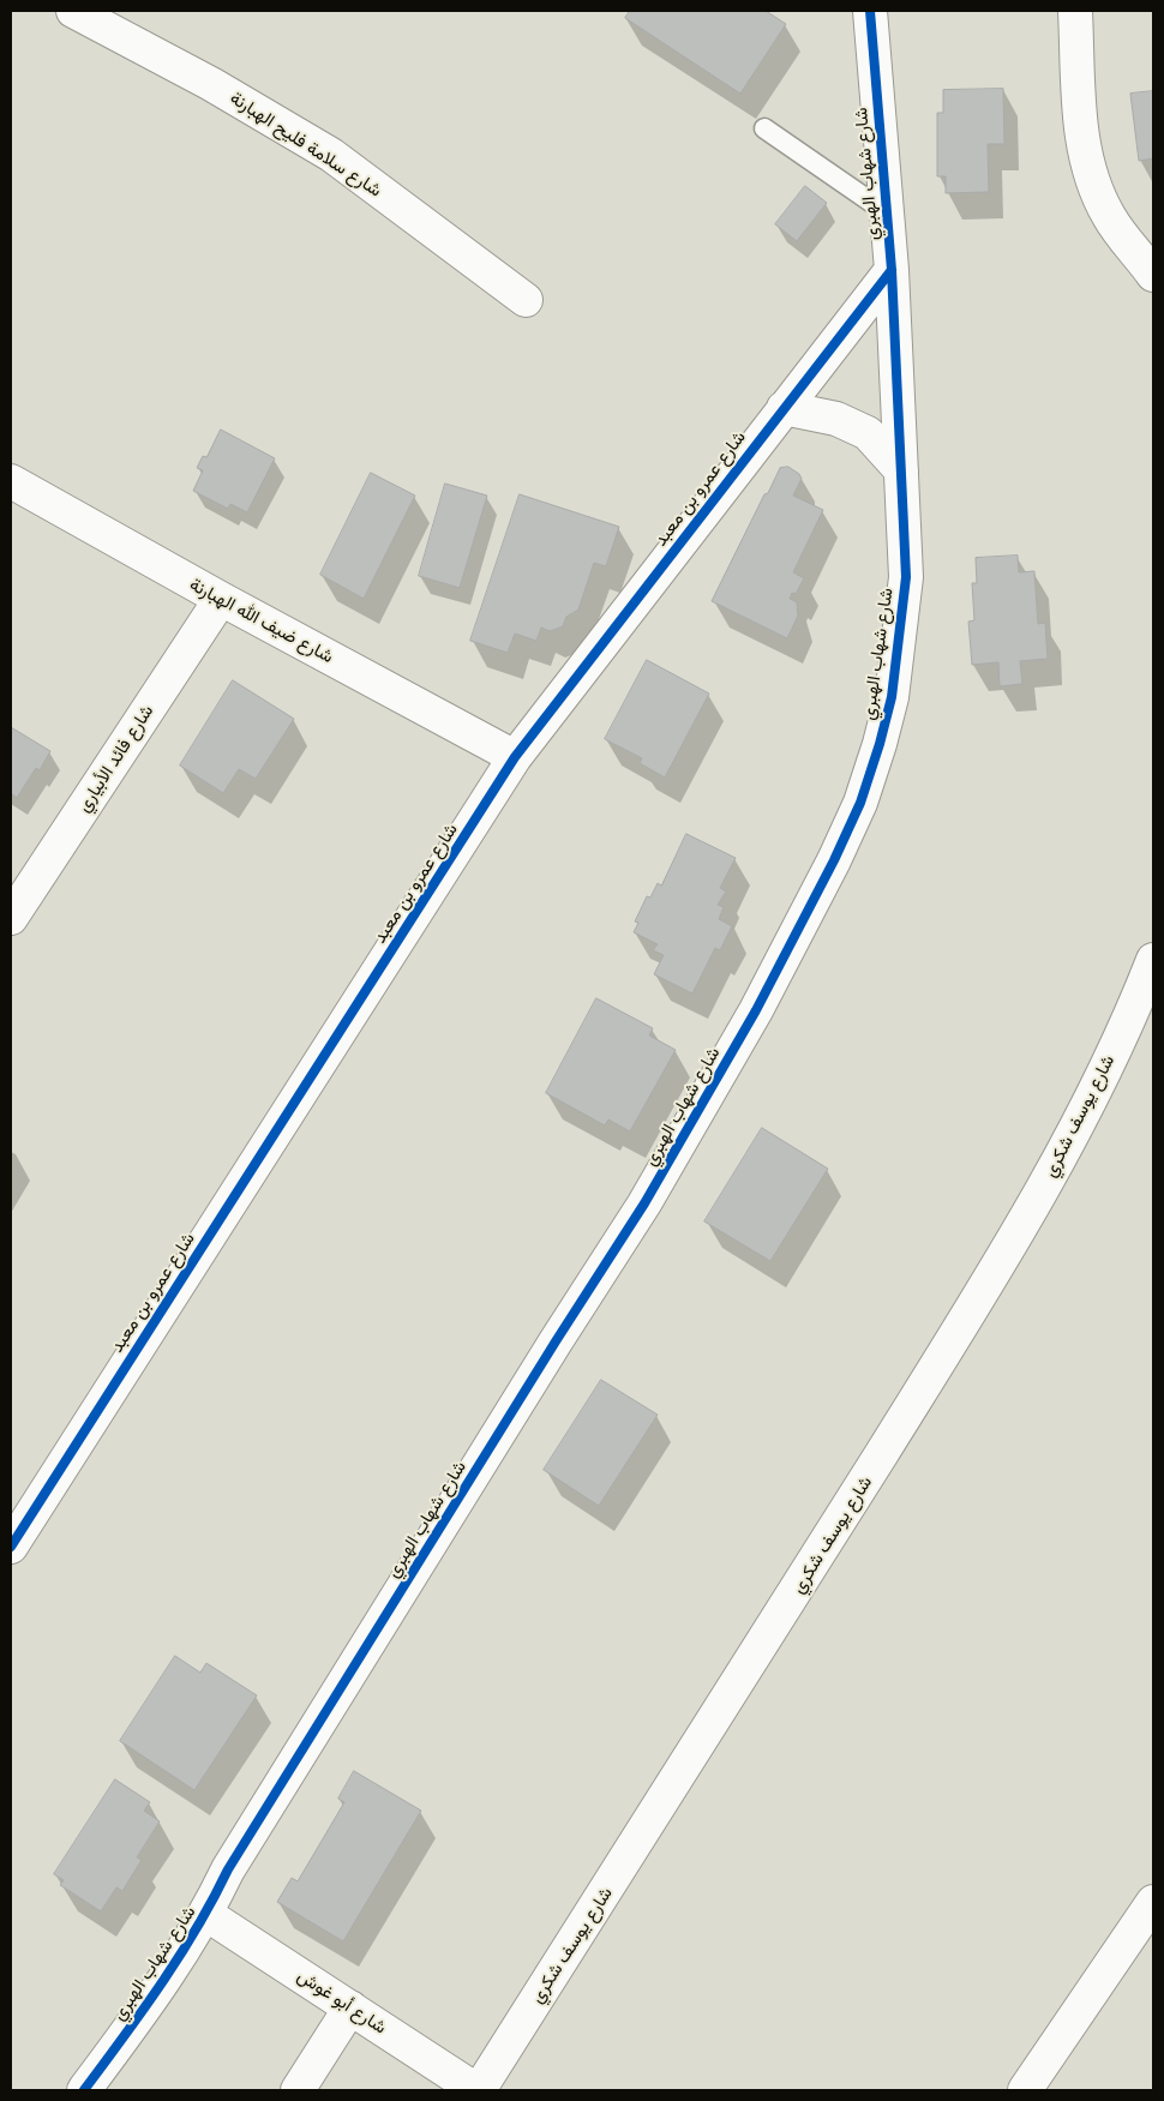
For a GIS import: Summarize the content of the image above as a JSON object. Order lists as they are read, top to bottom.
{
  "streets": {
    "street": [
      "شارع سلامة فليح الهبارنة",
      "شارع شهاب الهبري",
      "شارع عمرو بن معبد",
      "شارع ضيف الله الهبارنة",
      "شارع فائد الأبياري",
      "شارع يوسف شكري",
      "شارع أبو غوش"
    ]
  },
  "crossings": [
    ["شارع شهاب الهبري", "شارع عمرو بن معبد"],
    ["شارع شهاب الهبري", "شارع أبو غوش"],
    ["شارع عمرو بن معبد", "شارع ضيف الله الهبارنة"],
    ["شارع ضيف الله الهبارنة", "شارع فائد الأبياري"],
    ["شارع يوسف شكري", "شارع أبو غوش"]
  ]
}
